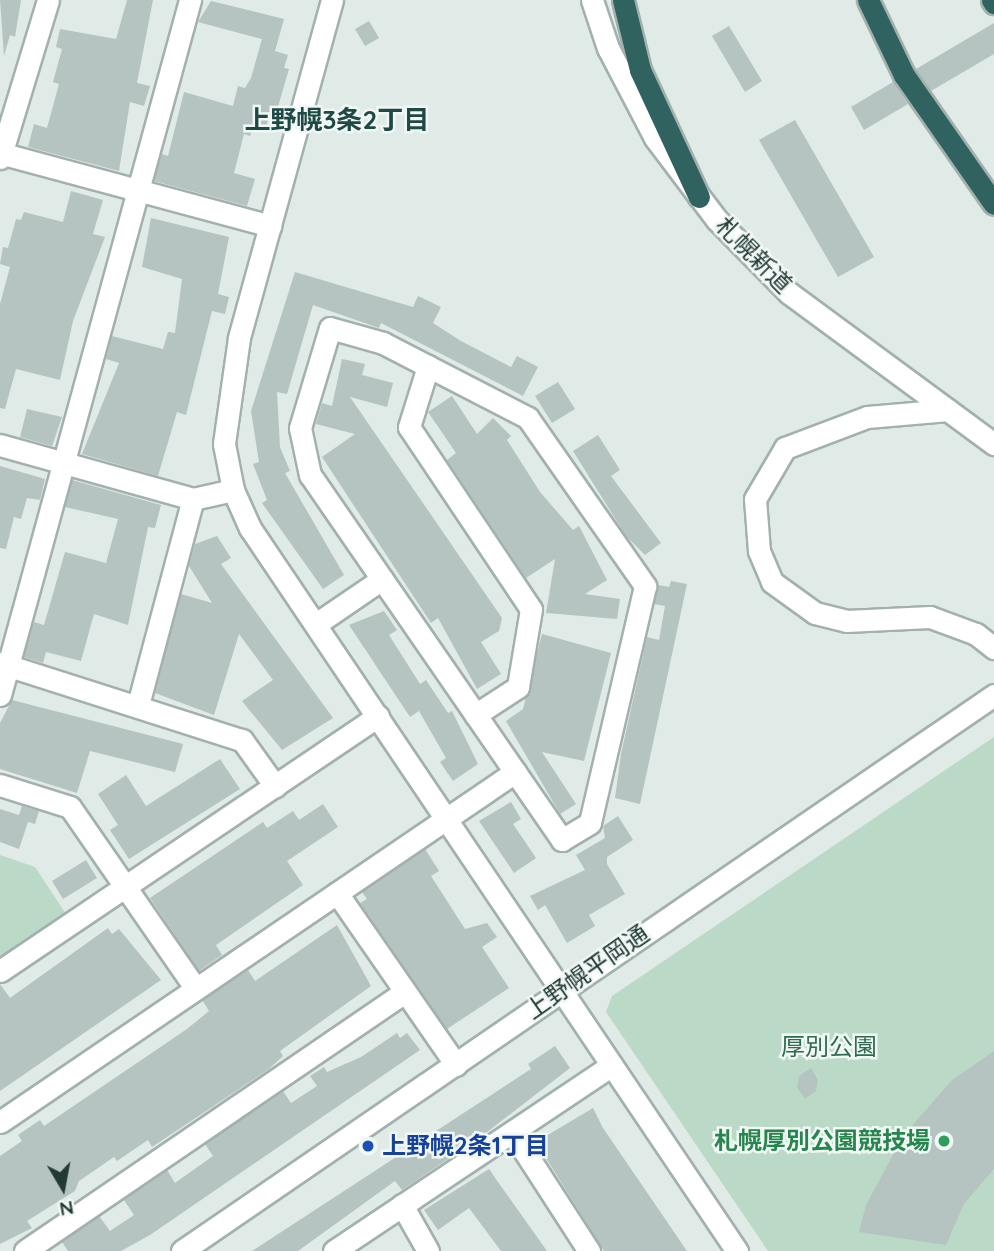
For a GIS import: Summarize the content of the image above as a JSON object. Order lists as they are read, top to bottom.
{
  "streets": {
    "street": ["札幌新道", "上野幌平岡通"]
  },
  "districts": ["上野幌3条2丁目"],
  "parks": ["厚別公園"],
  "places": ["札幌厚別公園競技場", "上野幌2条1丁目"],
  "north": "bottom"
}
